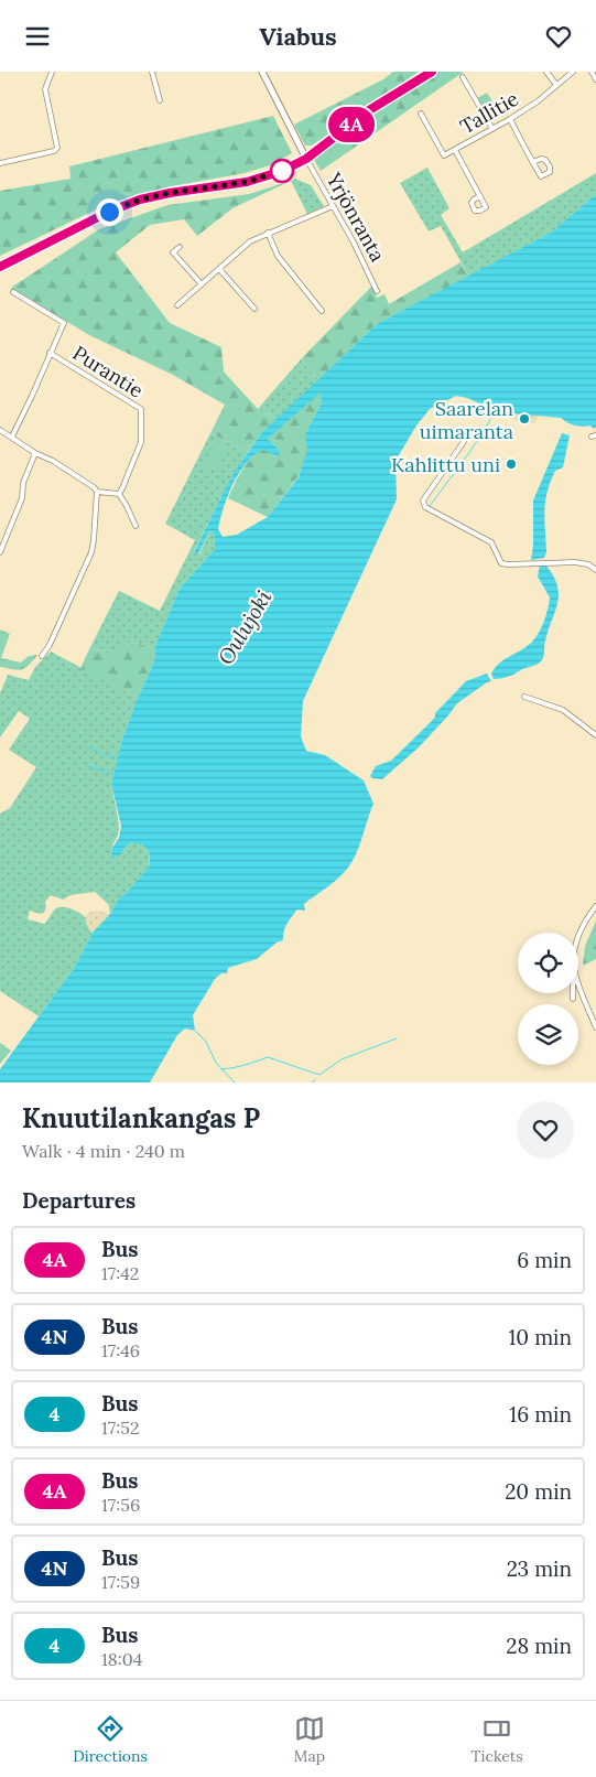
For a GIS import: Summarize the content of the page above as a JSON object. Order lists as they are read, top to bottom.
{
  "streets": {
    "street": ["Tallitie", "Yrjönranta", "Purantie"]
  },
  "water": ["Oulujoki"],
  "places": ["Saarelan uimaranta", "Kahlittu uni"],
  "lines": ["bus line 4A"],
  "page": {
    "header": "Viabus",
    "on_map": "4A",
    "heading": [
      ["Knuutilankangas P", "Walk · 4 min · 240 m"],
      "Departures"
    ],
    "list": [
      {
        "mark": "4A",
        "name": "Bus",
        "note": "17:42",
        "value": "6 min"
      },
      {
        "mark": "4N",
        "name": "Bus",
        "note": "17:46",
        "value": "10 min"
      },
      {
        "mark": "4",
        "name": "Bus",
        "note": "17:52",
        "value": "16 min"
      },
      {
        "mark": "4A",
        "name": "Bus",
        "note": "17:56",
        "value": "20 min"
      },
      {
        "mark": "4N",
        "name": "Bus",
        "note": "17:59",
        "value": "23 min"
      },
      {
        "mark": "4",
        "name": "Bus",
        "note": "18:04",
        "value": "28 min"
      }
    ],
    "tabs": ["Directions", "Map", "Tickets"]
  }
}
